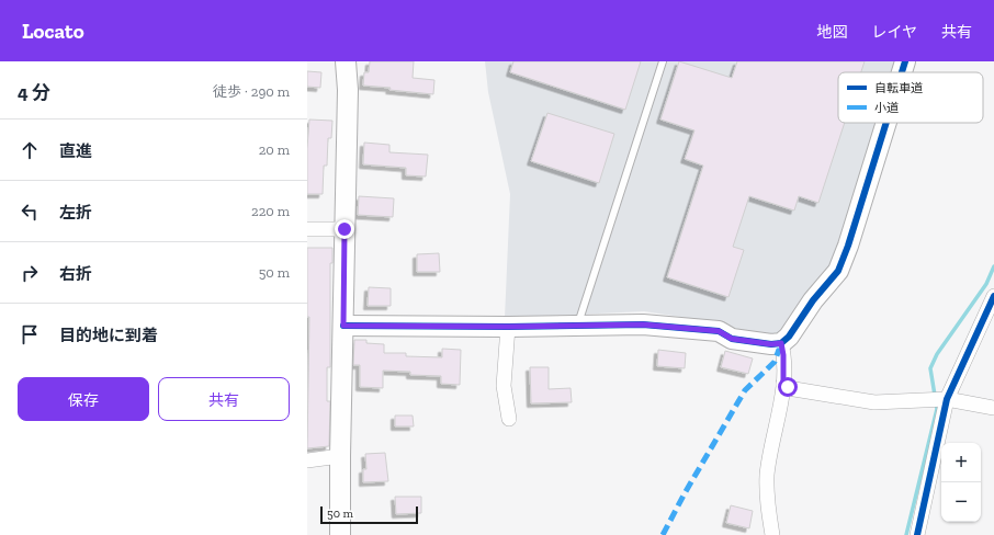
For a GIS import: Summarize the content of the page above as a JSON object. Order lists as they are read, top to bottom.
{
  "legend": ["自転車道", "小道"],
  "scale_bar": "50 m",
  "page": {
    "header": "Locato",
    "nav": ["地図", "レイヤ", "共有"],
    "heading": ["4 分", "徒歩 · 290 m"],
    "list": [
      ["直進", "20 m"],
      ["左折", "220 m"],
      ["右折", "50 m"],
      "目的地に到着"
    ],
    "buttons": ["保存", "共有"],
    "map_buttons": ["+", "−"],
    "scale": "50 m"
  }
}
